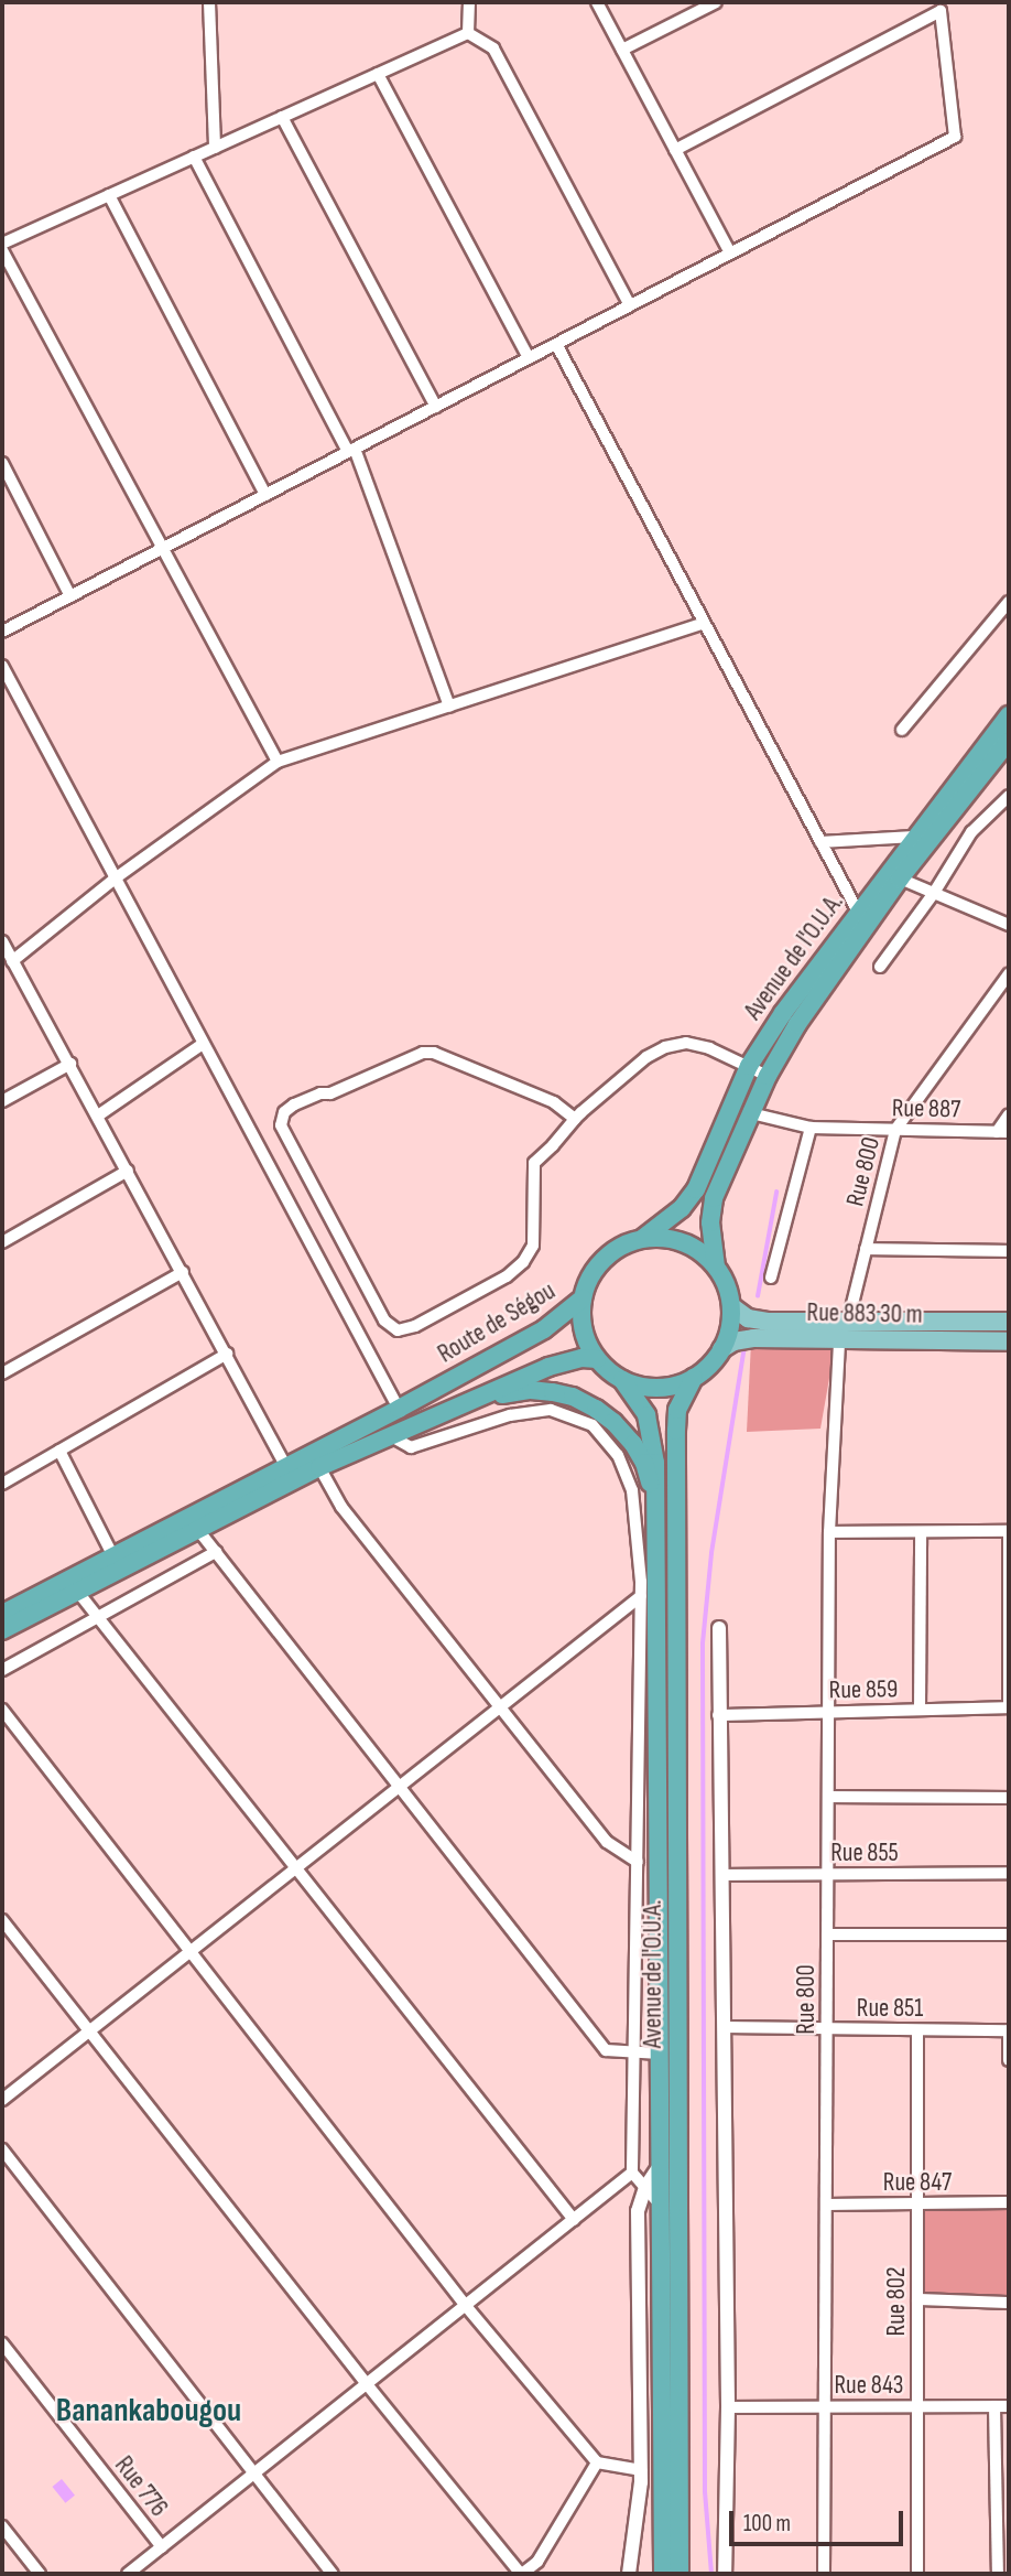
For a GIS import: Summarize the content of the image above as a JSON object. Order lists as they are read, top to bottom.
{
  "streets": {
    "highway": ["Avenue de l'O.U.A.", "Route de Ségou"],
    "main road": ["Rue 883 30 m"],
    "street": [
      "Rue 887",
      "Rue 800",
      "Rue 859",
      "Rue 855",
      "Rue 851",
      "Rue 847",
      "Rue 802",
      "Rue 843",
      "Rue 776"
    ]
  },
  "crossings": [
    ["Avenue de l'O.U.A.", "Rue 887"],
    ["Avenue de l'O.U.A.", "Rue 883 30 m"],
    ["Avenue de l'O.U.A.", "Route de Ségou"],
    ["Rue 887", "Rue 800"],
    ["Rue 800", "Rue 883 30 m"],
    ["Rue 800", "Rue 859"],
    ["Rue 800", "Rue 855"],
    ["Rue 800", "Rue 851"],
    ["Rue 800", "Rue 847"],
    ["Rue 800", "Rue 843"],
    ["Rue 883 30 m", "Route de Ségou"],
    ["Rue 851", "Rue 802"],
    ["Rue 847", "Rue 802"],
    ["Rue 802", "Rue 843"]
  ],
  "districts": ["Banankabougou"],
  "scale_bar": "100 m"
}
